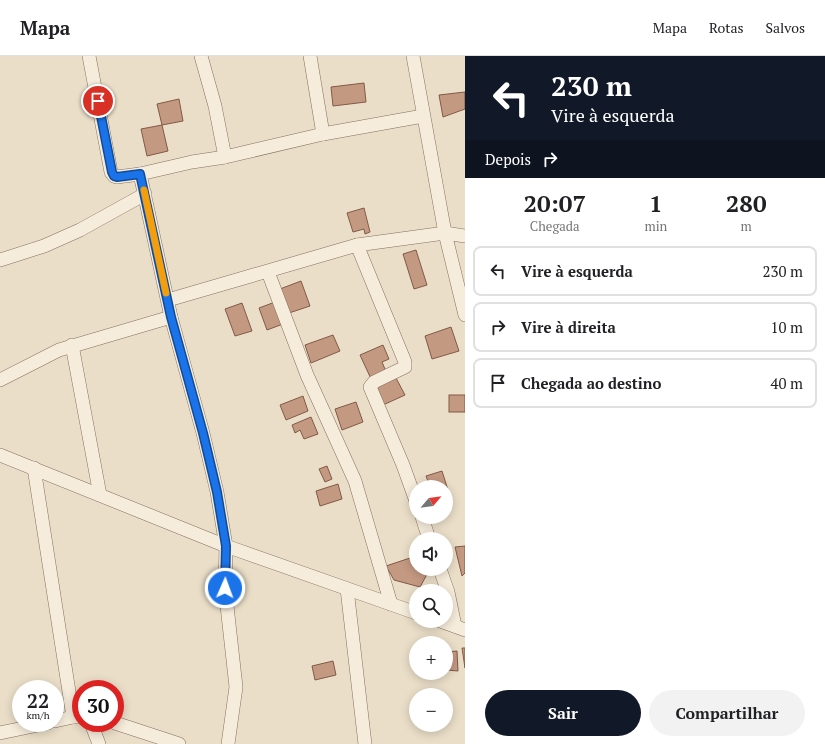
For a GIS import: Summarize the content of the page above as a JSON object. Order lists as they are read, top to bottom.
{
  "north": "top right",
  "page": {
    "header": "Mapa",
    "nav": ["Mapa", "Rotas", "Salvos"],
    "turn": ["230 m", "Vire à esquerda"],
    "then": "Depois",
    "eta": [
      "20:07",
      "Chegada",
      "1",
      "min",
      "280",
      "m"
    ],
    "list": [
      {
        "name": "Vire à esquerda",
        "value": "230 m"
      },
      {
        "name": "Vire à direita",
        "value": "10 m"
      },
      {
        "name": "Chegada ao destino",
        "value": "40 m"
      }
    ],
    "map_buttons": ["+", "−"],
    "speed": "22 km/h",
    "limit": "30",
    "buttons": ["Sair", "Compartilhar"]
  }
}
